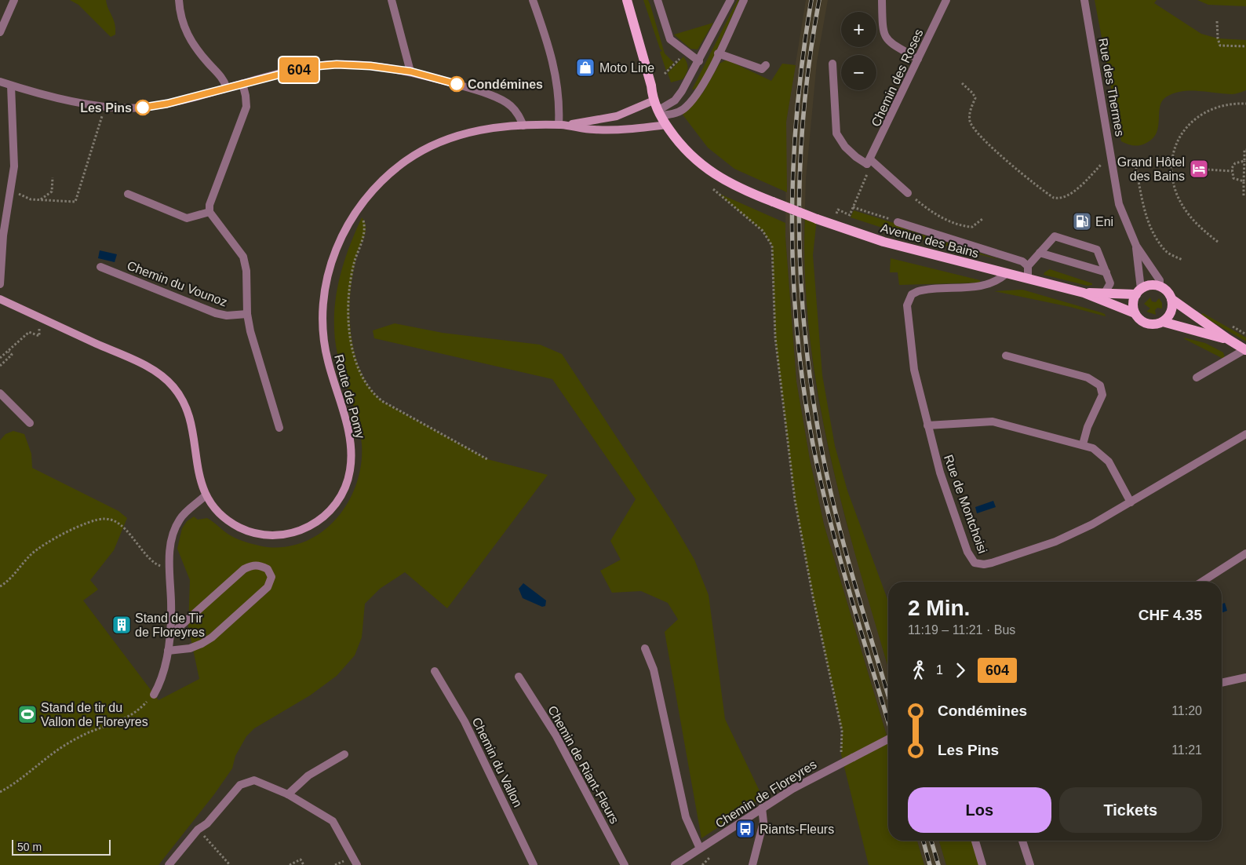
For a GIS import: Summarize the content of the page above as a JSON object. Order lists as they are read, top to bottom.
{
  "streets": {
    "main road": ["Avenue des Bains", "Route de Pomy"],
    "street": [
      "Chemin des Roses",
      "Rue des Thermes",
      "Chemin du Vounoz",
      "Rue de Montchoisi",
      "Chemin du Vallon",
      "Chemin de Riant-Fleurs",
      "Chemin de Floreyres"
    ]
  },
  "crossings": [
    ["Avenue des Bains", "Route de Pomy"],
    ["Avenue des Bains", "Rue de Montchoisi"]
  ],
  "places": {
    "shop": ["Moto Line"],
    "other": ["Condémines", "Les Pins"],
    "hotel": ["Grand Hôtel des Bains"],
    "fuel station": ["Eni"],
    "building": ["Stand de Tir de Floreyres"],
    "sports": ["Stand de tir du Vallon de Floreyres"],
    "bus stop": ["Riants-Fleurs"]
  },
  "lines": ["bus line 604"],
  "scale_bar": "50 m",
  "page": {
    "on_map": "604",
    "map_buttons": ["+", "−"],
    "heading": ["2 Min.", "11:19 – 11:21 · Bus", "CHF 4.35"],
    "legs": ["1", "604"],
    "list": [
      {
        "name": "Condémines",
        "value": "11:20"
      },
      {
        "name": "Les Pins",
        "value": "11:21"
      }
    ],
    "buttons": ["Los", "Tickets"],
    "scale": "50 m"
  }
}
